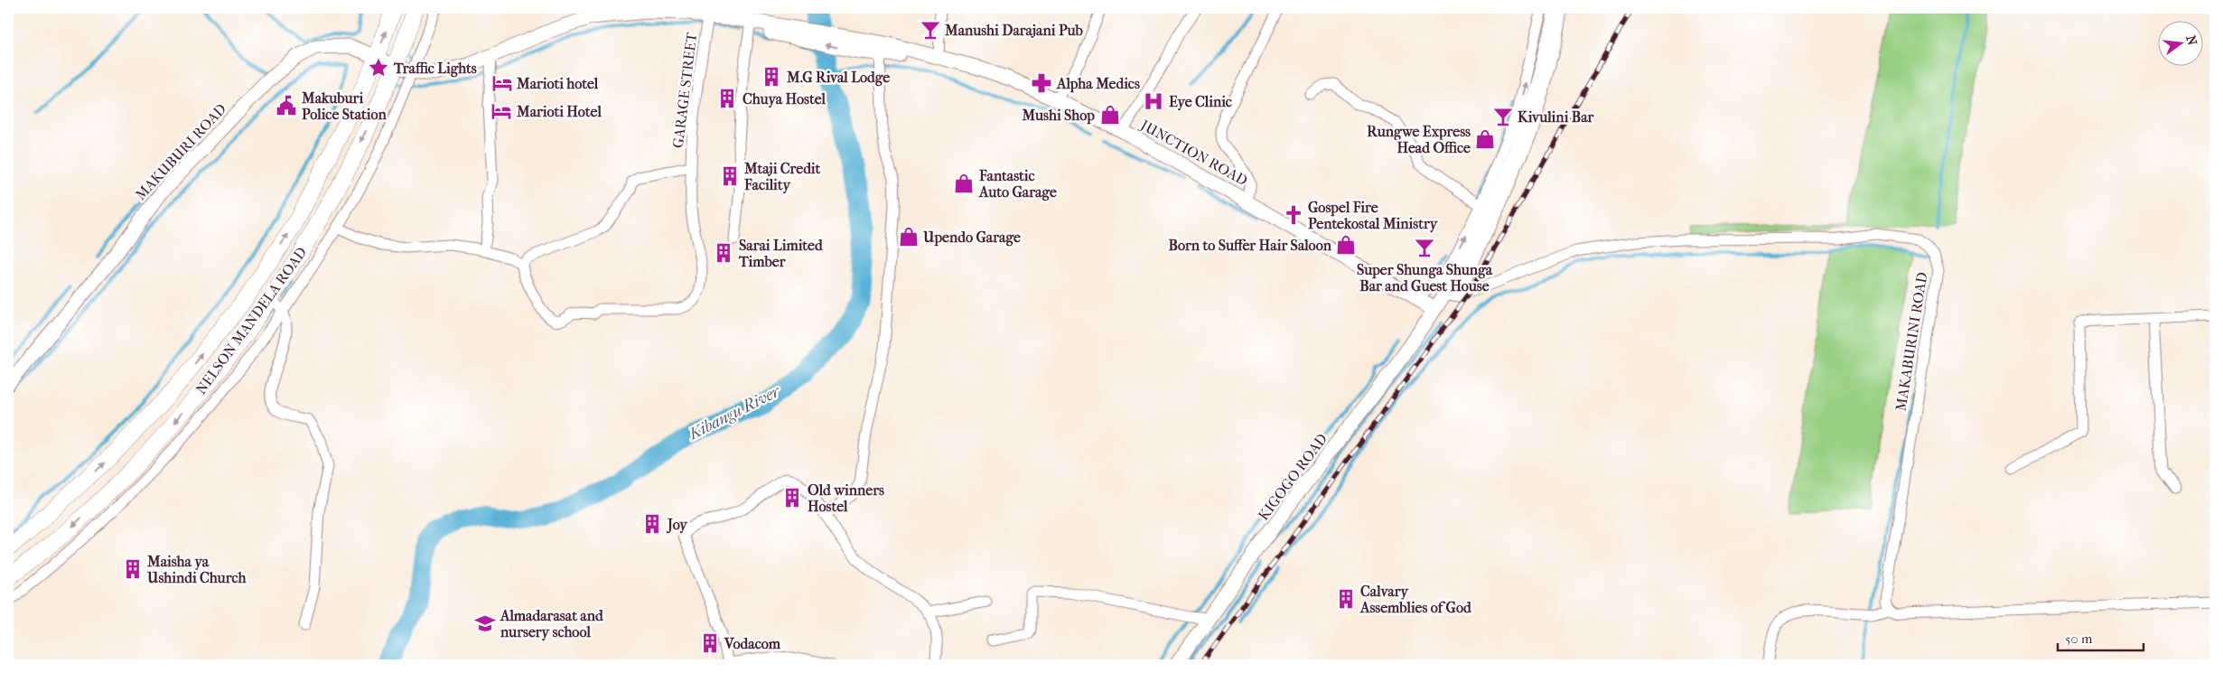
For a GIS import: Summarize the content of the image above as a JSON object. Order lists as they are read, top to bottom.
{
  "streets": {
    "main road": [
      "MAKUBURI ROAD",
      "JUNCTION ROAD",
      "NELSON MANDELA ROAD",
      "KIGOGO ROAD"
    ],
    "street": ["GARAGE STREET", "MAKABURINI ROAD"]
  },
  "crossings": [
    ["MAKUBURI ROAD", "NELSON MANDELA ROAD"],
    ["JUNCTION ROAD", "KIGOGO ROAD"]
  ],
  "water": ["Kibangu River"],
  "places": {
    "bar": ["Manushi Darajani Pub", "Kivulini Bar", "Super Shunga Shunga Bar and Guest House"],
    "place": ["Traffic Lights"],
    "building": [
      "M.G Rival Lodge",
      "Chuya Hostel",
      "Mtaji Credit Facility",
      "Sarai Limited Timber",
      "Old winners Hostel",
      "Joy",
      "Maisha ya Ushindi Church",
      "Calvary Assemblies of God",
      "Vodacom"
    ],
    "hotel": ["Marioti hotel", "Marioti Hotel"],
    "pharmacy": ["Alpha Medics"],
    "hospital": ["Eye Clinic"],
    "public building": ["Makuburi Police Station"],
    "shop": [
      "Mushi Shop",
      "Rungwe Express Head Office",
      "Fantastic Auto Garage",
      "Upendo Garage",
      "Born to Suffer Hair Saloon"
    ],
    "church": ["Gospel Fire Pentekostal Ministry"],
    "school or university": ["Almadarasat and nursery school"]
  },
  "scale_bar": "50 m",
  "north": "right"
}
